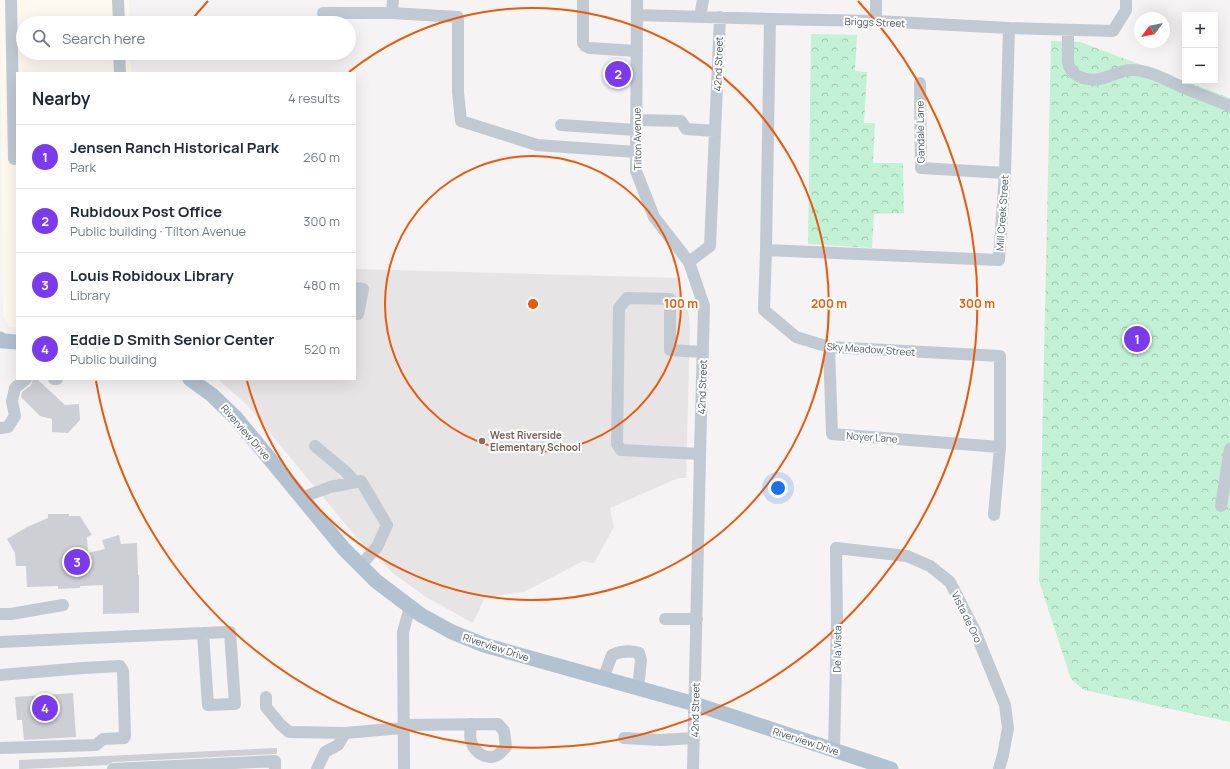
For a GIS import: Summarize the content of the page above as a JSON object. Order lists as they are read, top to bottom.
{
  "streets": {
    "main road": ["Riverview Drive"],
    "street": [
      "Briggs Street",
      "42nd Street",
      "Gandale Lane",
      "Tilton Avenue",
      "Mill Creek Street",
      "Sky Meadow Street",
      "Noyer Lane",
      "Vista de Oro",
      "De la Vista"
    ]
  },
  "crossings": [
    ["Briggs Street", "42nd Street"],
    ["Briggs Street", "Tilton Avenue"],
    ["Briggs Street", "Mill Creek Street"],
    ["Briggs Street", "Sky Meadow Street"],
    ["42nd Street", "Tilton Avenue"],
    ["42nd Street", "Riverview Drive"],
    ["Gandale Lane", "Mill Creek Street"],
    ["Mill Creek Street", "Sky Meadow Street"],
    ["Sky Meadow Street", "Noyer Lane"],
    ["Riverview Drive", "De la Vista"],
    ["Vista de Oro", "De la Vista"]
  ],
  "places": ["West Riverside Elementary School"],
  "north": "bottom left",
  "page": {
    "map_buttons": ["+", "−"],
    "search": "Search here",
    "pins": [
      "2",
      "1",
      "3",
      "4"
    ],
    "heading": ["Nearby", "4 results"],
    "list": [
      {
        "mark": "1",
        "name": "Jensen Ranch Historical Park",
        "note": "Park",
        "value": "260 m"
      },
      {
        "mark": "2",
        "name": "Rubidoux Post Office",
        "note": "Public building · Tilton Avenue",
        "value": "300 m"
      },
      {
        "mark": "3",
        "name": "Louis Robidoux Library",
        "note": "Library",
        "value": "480 m"
      },
      {
        "mark": "4",
        "name": "Eddie D Smith Senior Center",
        "note": "Public building",
        "value": "520 m"
      }
    ]
  },
  "rings": ["100 m", "200 m", "300 m"]
}
